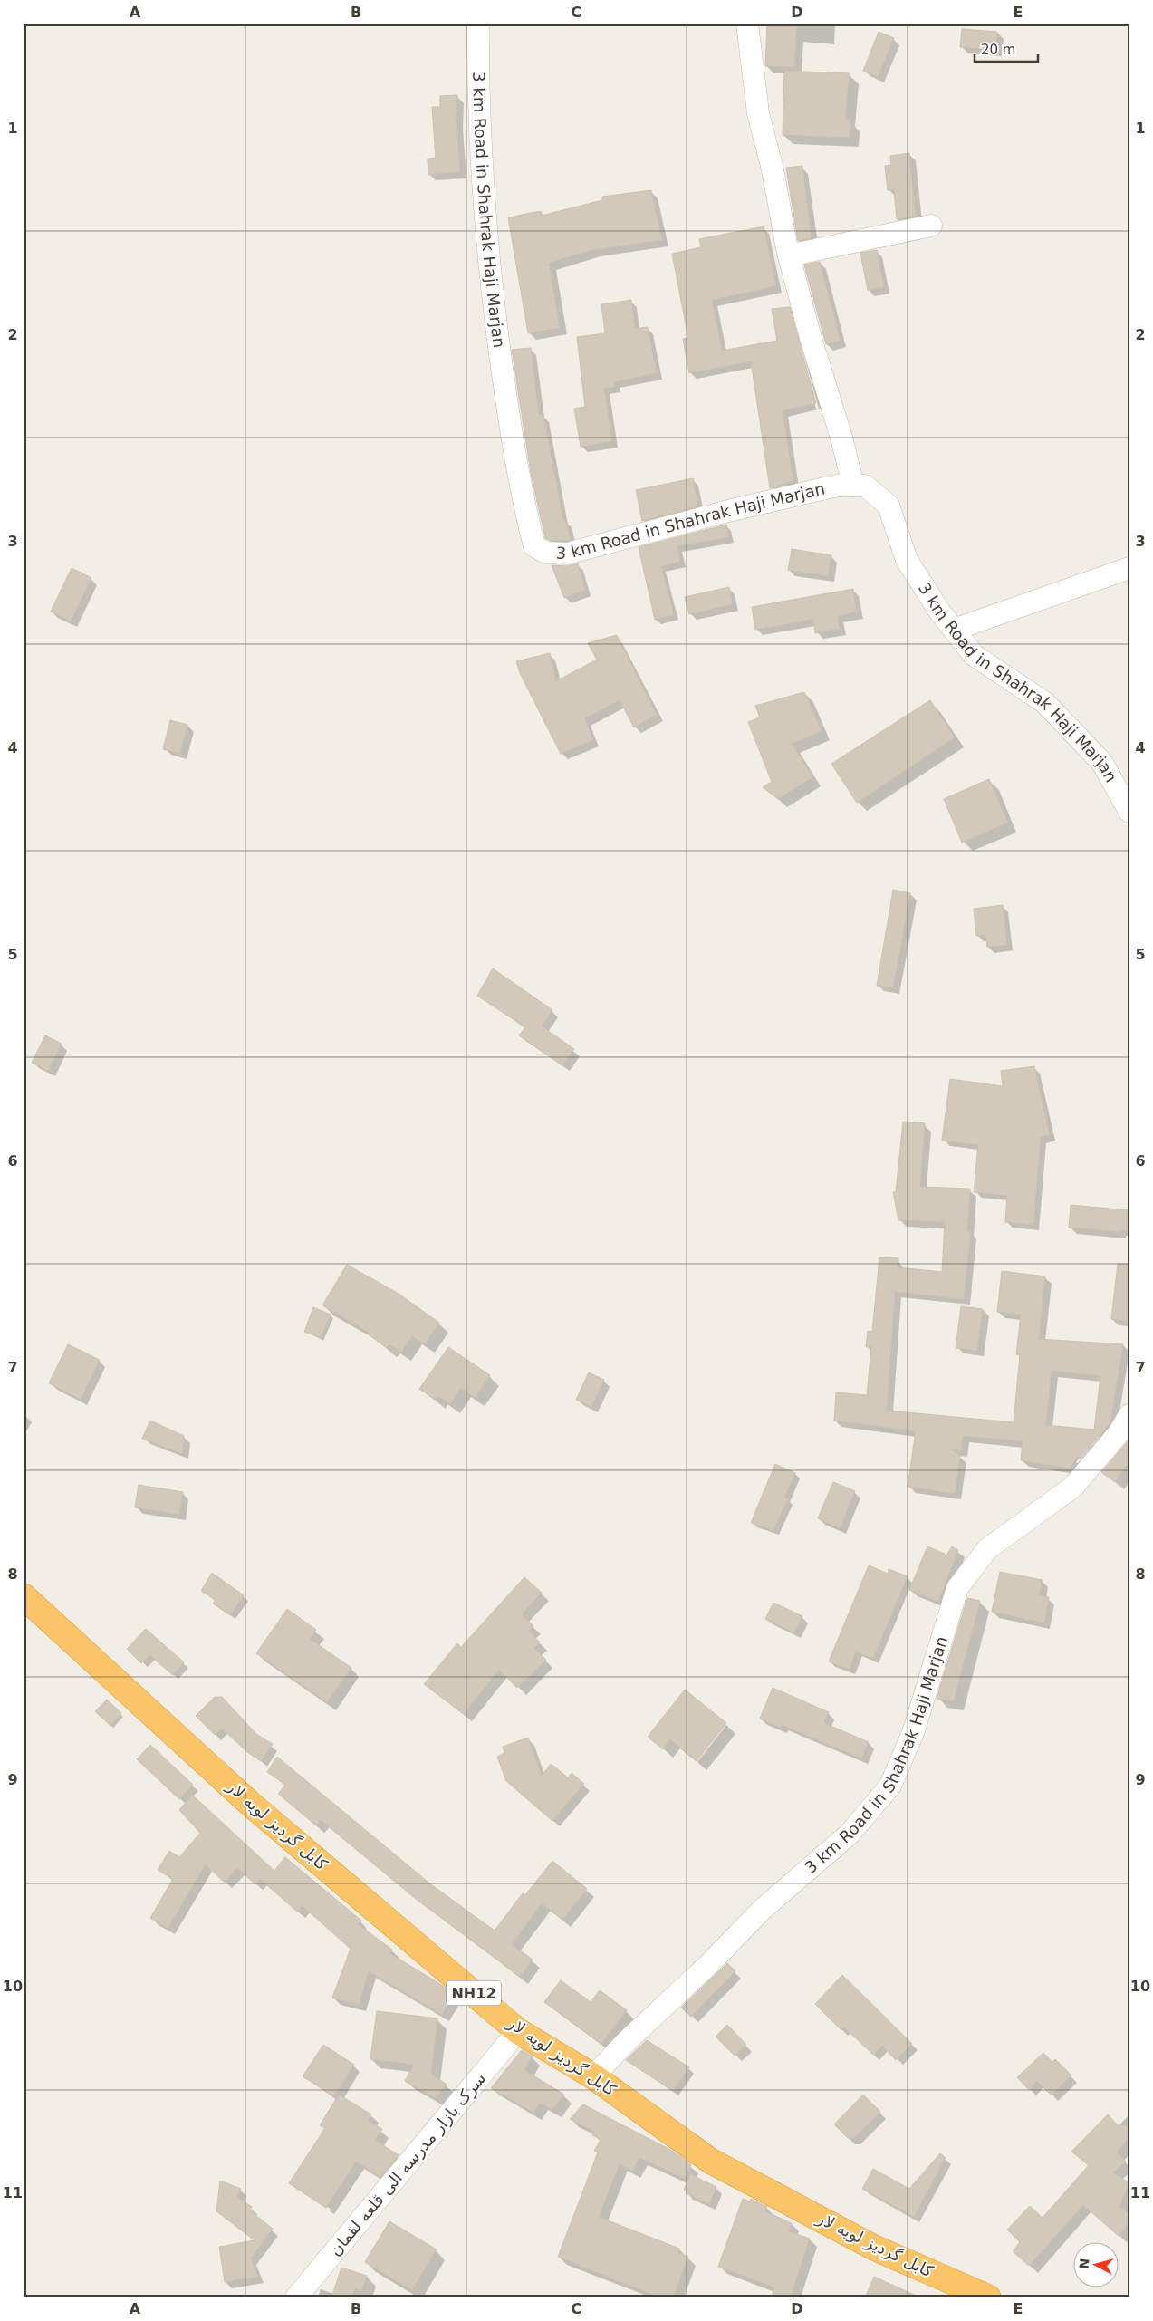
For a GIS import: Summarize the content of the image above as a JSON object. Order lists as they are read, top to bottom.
{
  "streets": {
    "highway": ["کابل گردیز لویه لار", "NH12"],
    "street": ["3 km Road in Shahrak Haji Marjan", "سرک بازار مدرسه الی قلعه لقمان"]
  },
  "crossings": [
    ["3 km Road in Shahrak Haji Marjan", "کابل گردیز لویه لار"],
    ["کابل گردیز لویه لار", "سرک بازار مدرسه الی قلعه لقمان"]
  ],
  "scale_bar": "20 m",
  "north": "left",
  "grid": {
    "columns": [
      "A",
      "B",
      "C",
      "D",
      "E"
    ],
    "rows": [
      "1",
      "2",
      "3",
      "4",
      "5",
      "6",
      "7",
      "8",
      "9",
      "10",
      "11"
    ]
  }
}
